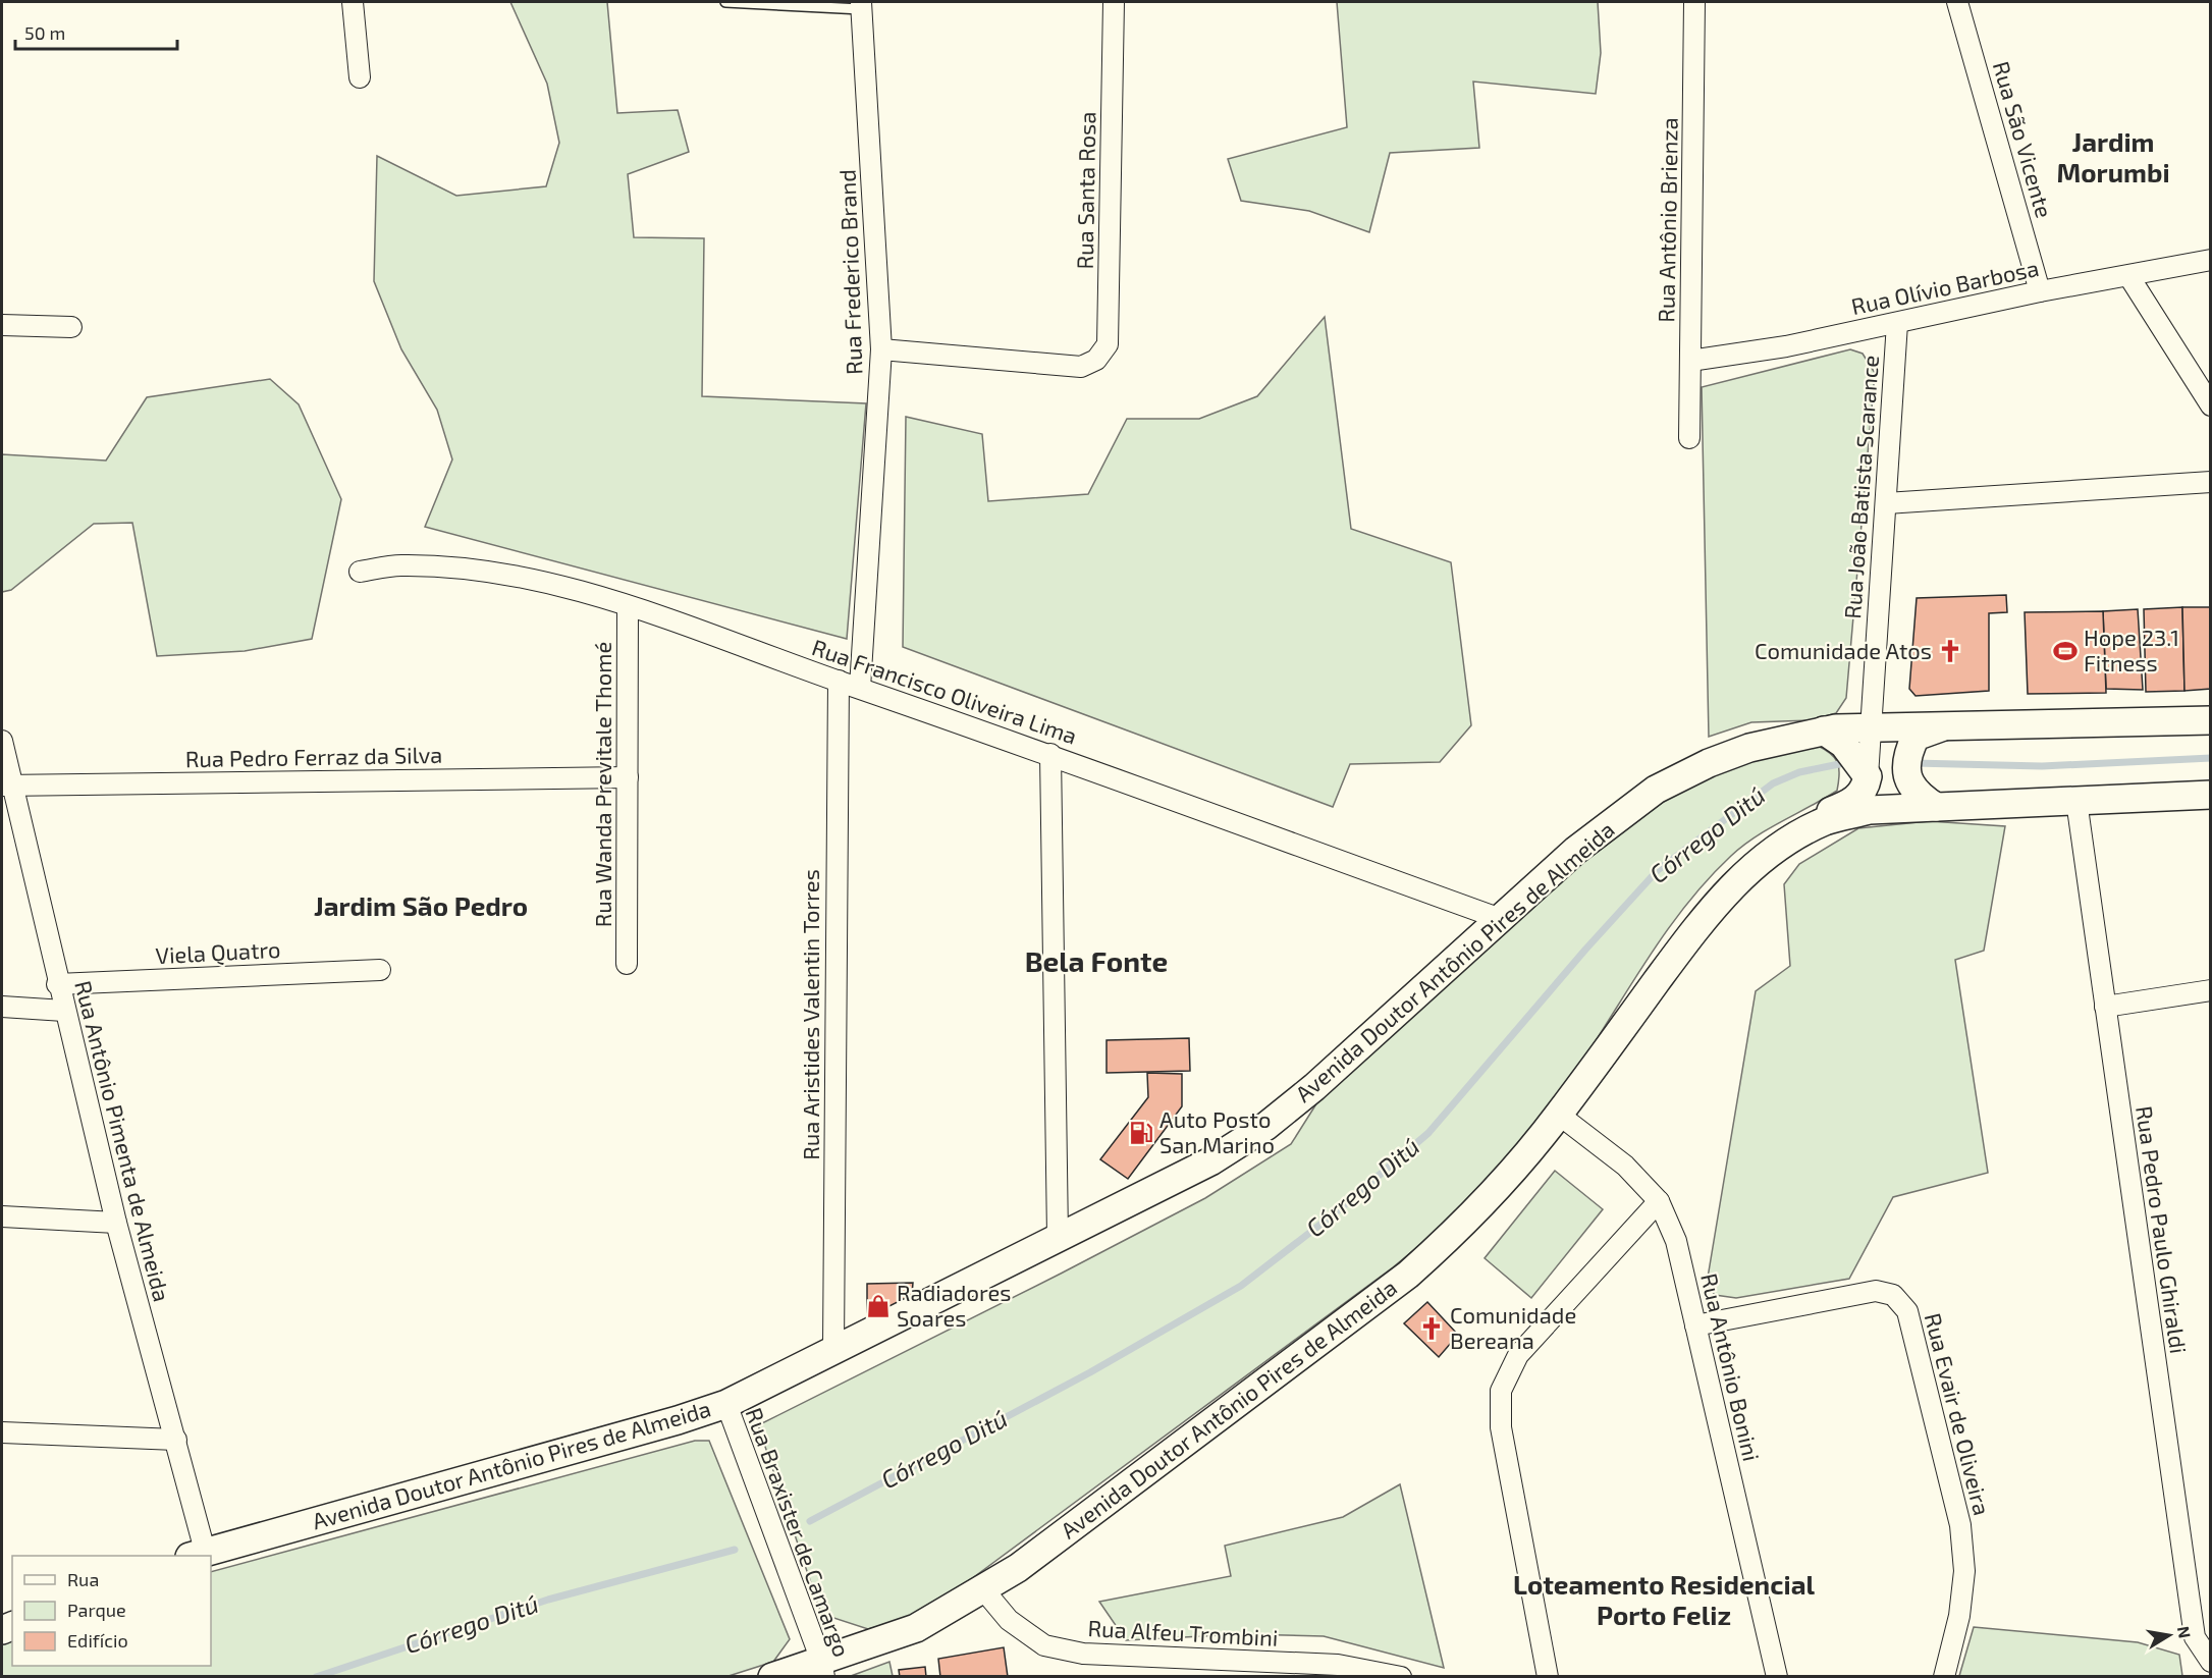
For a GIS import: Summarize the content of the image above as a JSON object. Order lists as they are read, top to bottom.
{
  "streets": {
    "main road": ["Avenida Doutor Antônio Pires de Almeida"],
    "street": [
      "Rua São Vicente",
      "Rua Santa Rosa",
      "Rua Antônio Brienza",
      "Rua Frederico Brand",
      "Rua Olívio Barbosa",
      "Rua João Batista Scarance",
      "Rua Francisco Oliveira Lima",
      "Rua Pedro Ferraz da Silva",
      "Rua Wanda Previtale Thomé",
      "Viela Quatro",
      "Rua Aristides Valentin Torres",
      "Rua Antônio Pimenta de Almeida",
      "Rua Pedro Paulo Ghiraldi",
      "Rua Antônio Bonini",
      "Rua Evair de Oliveira",
      "Rua Braxister de Camargo",
      "Rua Alfeu Trombini"
    ]
  },
  "crossings": [
    ["Rua São Vicente", "Rua Olívio Barbosa"],
    ["Rua Santa Rosa", "Rua Frederico Brand"],
    ["Rua Antônio Brienza", "Rua Olívio Barbosa"],
    ["Rua Frederico Brand", "Rua Francisco Oliveira Lima"],
    ["Rua Olívio Barbosa", "Rua João Batista Scarance"],
    ["Rua João Batista Scarance", "Avenida Doutor Antônio Pires de Almeida"],
    ["Rua Francisco Oliveira Lima", "Rua Wanda Previtale Thomé"],
    ["Rua Francisco Oliveira Lima", "Avenida Doutor Antônio Pires de Almeida"],
    ["Rua Francisco Oliveira Lima", "Rua Aristides Valentin Torres"],
    ["Rua Pedro Ferraz da Silva", "Rua Wanda Previtale Thomé"],
    ["Rua Pedro Ferraz da Silva", "Rua Antônio Pimenta de Almeida"],
    ["Viela Quatro", "Rua Antônio Pimenta de Almeida"],
    ["Avenida Doutor Antônio Pires de Almeida", "Rua Aristides Valentin Torres"],
    ["Avenida Doutor Antônio Pires de Almeida", "Rua Antônio Pimenta de Almeida"],
    ["Avenida Doutor Antônio Pires de Almeida", "Rua Pedro Paulo Ghiraldi"],
    ["Avenida Doutor Antônio Pires de Almeida", "Rua Antônio Bonini"],
    ["Avenida Doutor Antônio Pires de Almeida", "Rua Braxister de Camargo"],
    ["Avenida Doutor Antônio Pires de Almeida", "Rua Alfeu Trombini"],
    ["Rua Antônio Bonini", "Rua Evair de Oliveira"]
  ],
  "districts": [
    "Jardim Morumbi",
    "Jardim São Pedro",
    "Bela Fonte",
    "Loteamento Residencial Porto Feliz"
  ],
  "water": ["Córrego Ditú"],
  "places": {
    "church": ["Comunidade Atos", "Comunidade Bereana"],
    "sports": ["Hope 23.1 Fitness"],
    "fuel station": ["Auto Posto San Marino"],
    "shop": ["Radiadores Soares"]
  },
  "legend": ["Rua", "Parque", "Edifício"],
  "scale_bar": "50 m",
  "north": "right"
}
